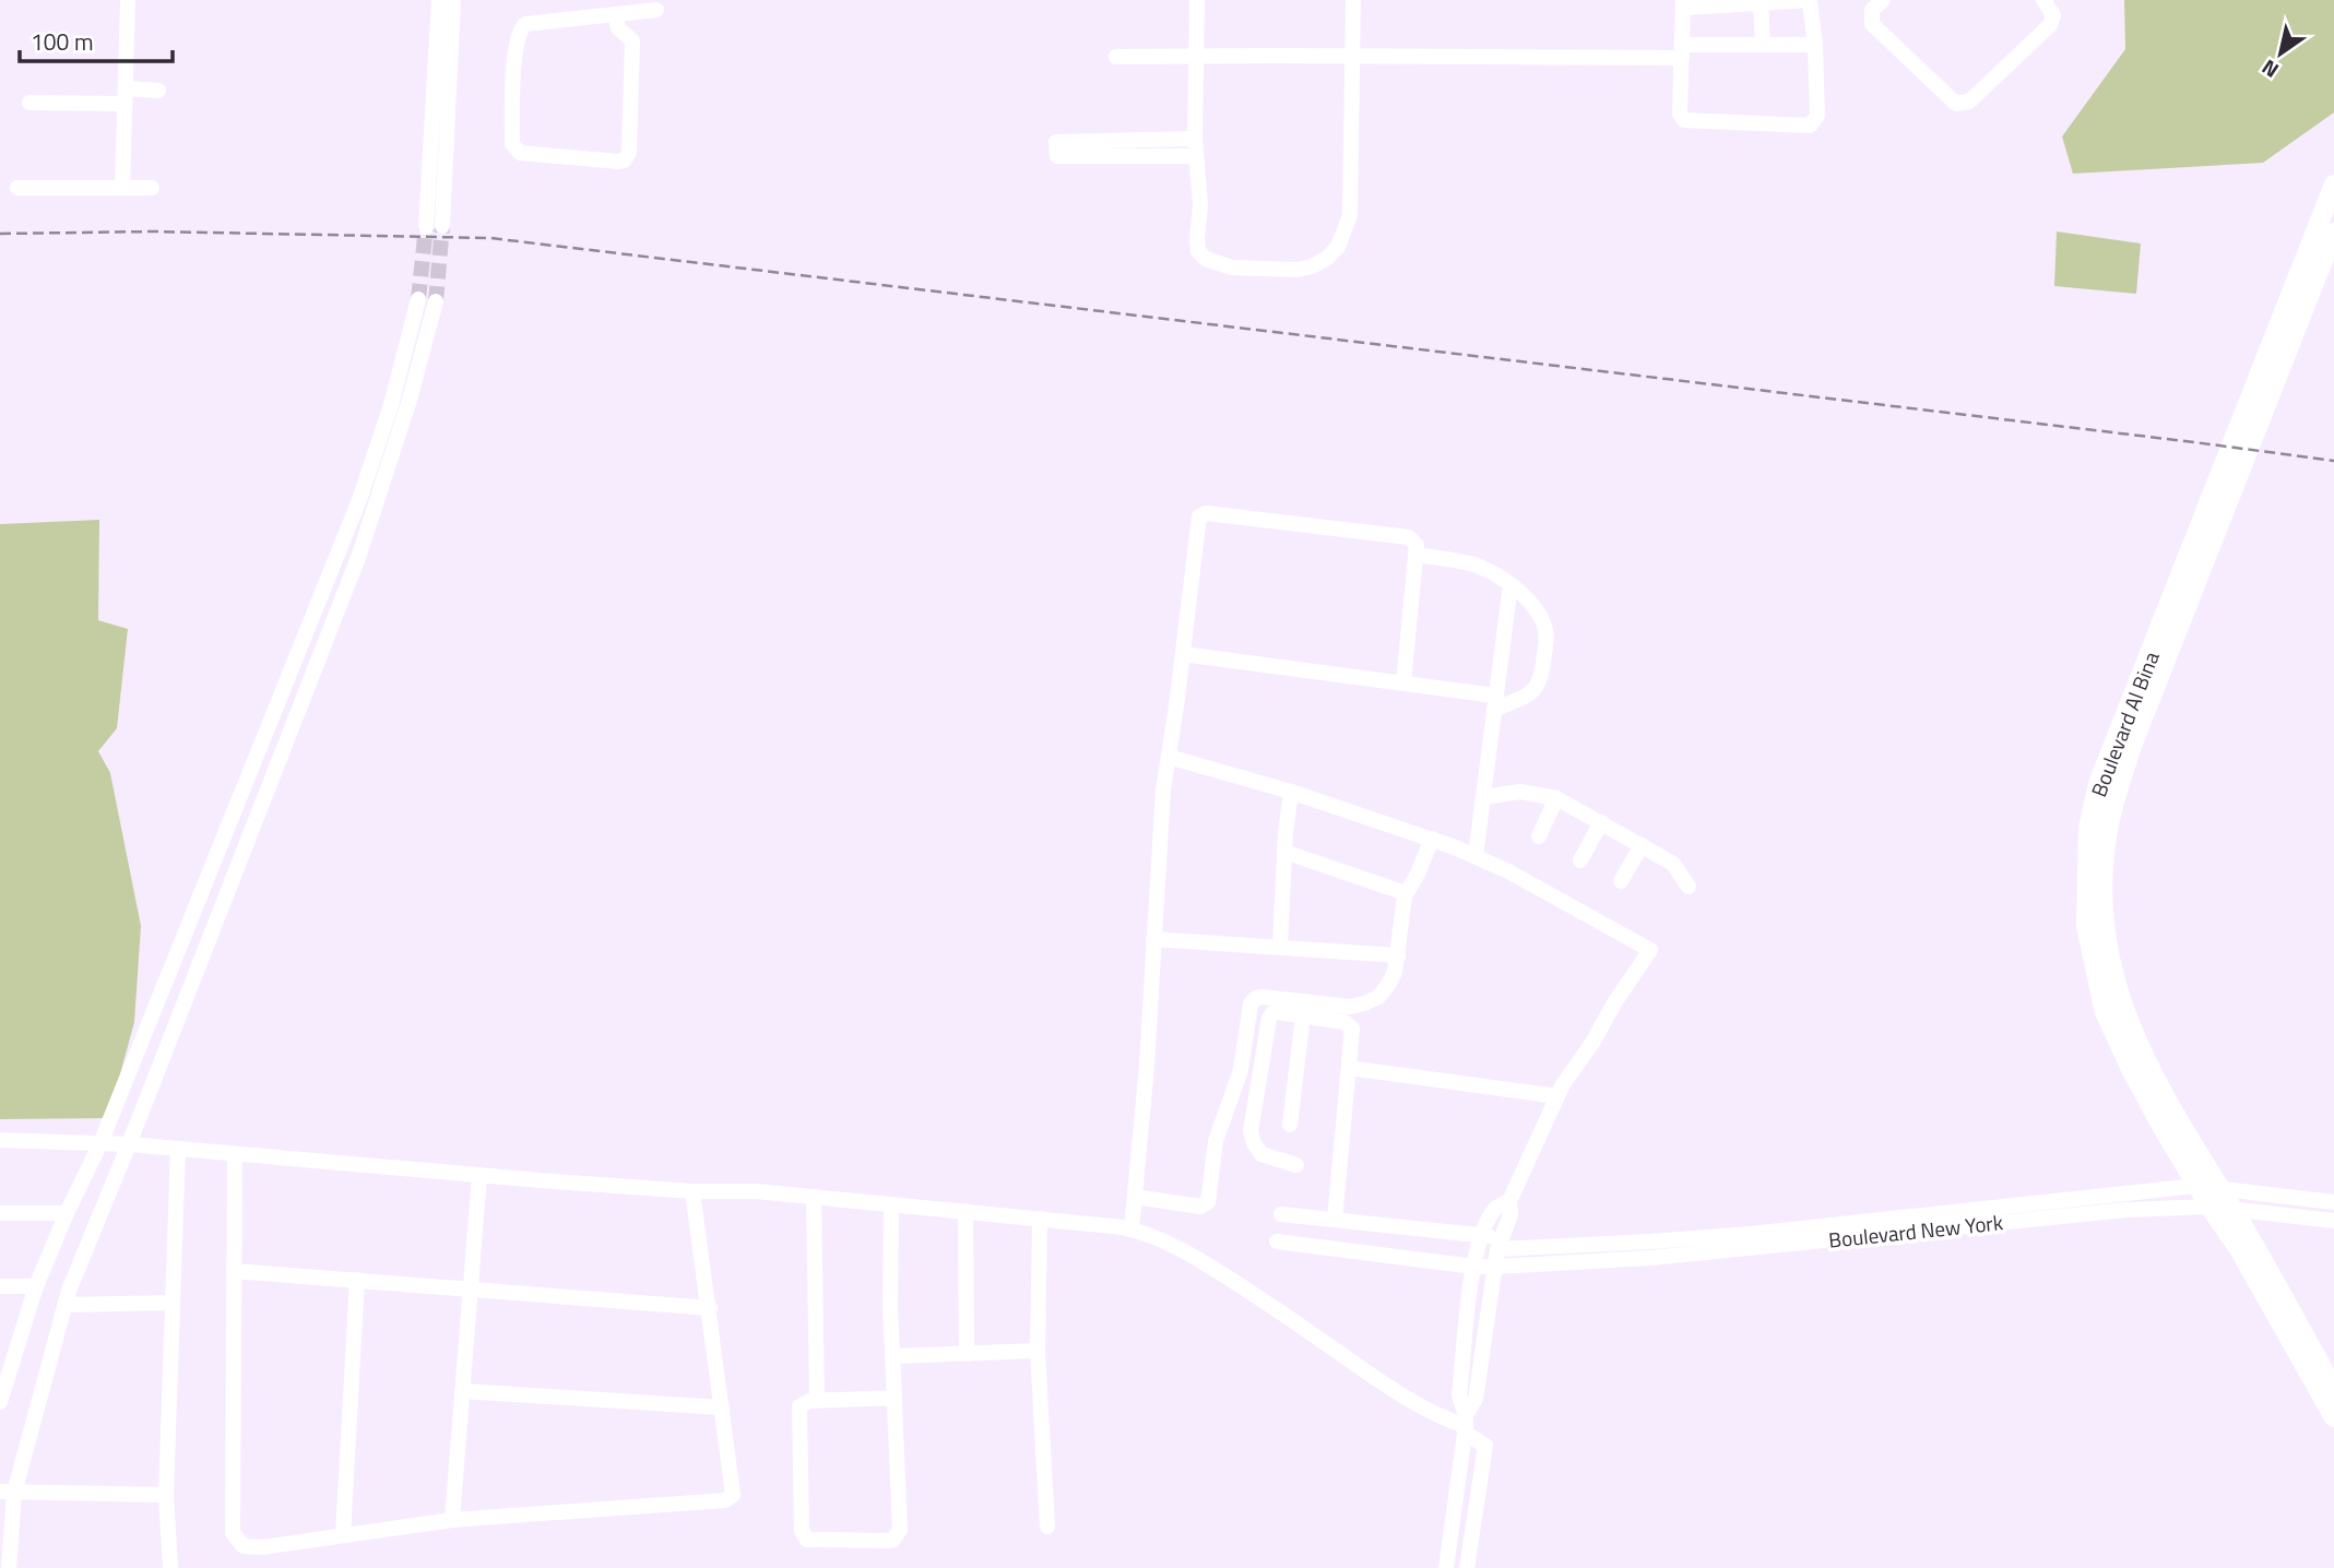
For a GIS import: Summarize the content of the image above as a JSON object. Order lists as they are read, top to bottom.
{
  "streets": {
    "main road": ["Boulevard Al Bina"],
    "street": ["Boulevard New York"]
  },
  "crossings": [
    ["Boulevard Al Bina", "Boulevard New York"]
  ],
  "scale_bar": "100 m",
  "north": "bottom left"
}
